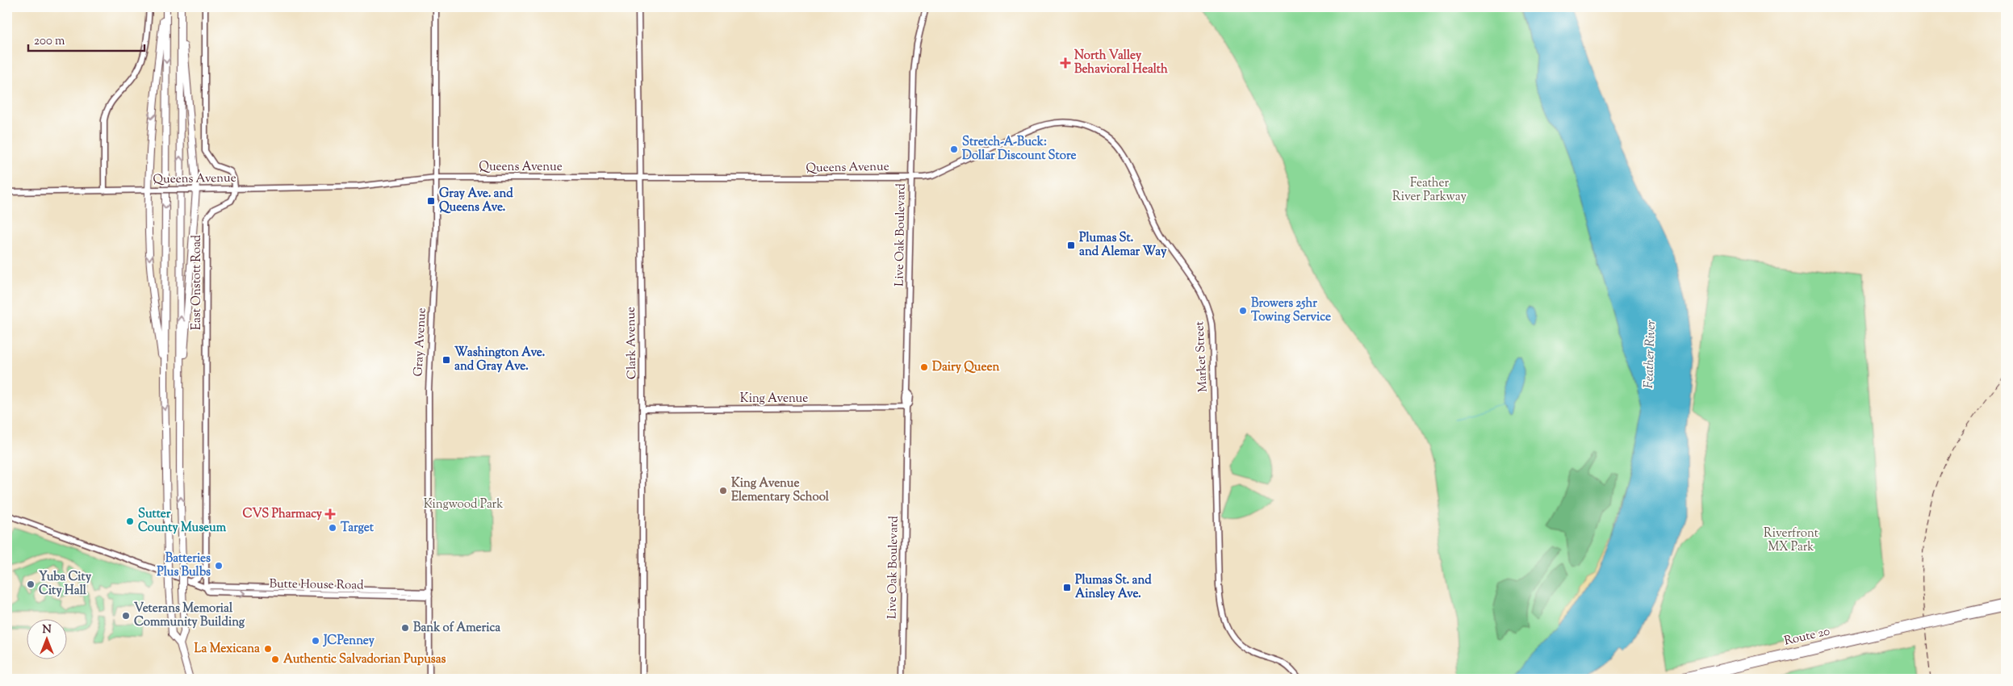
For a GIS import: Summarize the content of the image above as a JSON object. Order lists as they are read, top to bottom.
{
  "streets": {
    "highway": ["Route 20"],
    "main road": [
      "Queens Avenue",
      "Live Oak Boulevard",
      "East Onstott Road",
      "Gray Avenue",
      "Clark Avenue",
      "Market Street",
      "King Avenue",
      "Butte House Road"
    ]
  },
  "crossings": [
    ["Queens Avenue", "Live Oak Boulevard"],
    ["Queens Avenue", "East Onstott Road"],
    ["Queens Avenue", "Gray Avenue"],
    ["Queens Avenue", "Clark Avenue"],
    ["Queens Avenue", "Market Street"],
    ["Live Oak Boulevard", "King Avenue"],
    ["East Onstott Road", "Butte House Road"],
    ["Gray Avenue", "Butte House Road"],
    ["Clark Avenue", "King Avenue"]
  ],
  "water": ["Feather River"],
  "parks": ["Feather River Parkway", "Kingwood Park", "Riverfront MX Park"],
  "places": {
    "health": ["North Valley Behavioral Health", "CVS Pharmacy"],
    "other": [
      "Stretch-A-Buck: Dollar Discount Store",
      "Browers 25hr Towing Service",
      "Dairy Queen",
      "King Avenue Elementary School",
      "Sutter County Museum",
      "Target",
      "Batteries Plus Bulbs",
      "Yuba City City Hall",
      "Veterans Memorial Community Building",
      "Bank of America",
      "JCPenney",
      "La Mexicana",
      "Authentic Salvadorian Pupusas"
    ],
    "transit": [
      "Gray Ave. and Queens Ave.",
      "Plumas St. and Alemar Way",
      "Washington Ave. and Gray Ave.",
      "Plumas St. and Ainsley Ave."
    ]
  },
  "scale_bar": "200 m",
  "north": "top"
}
